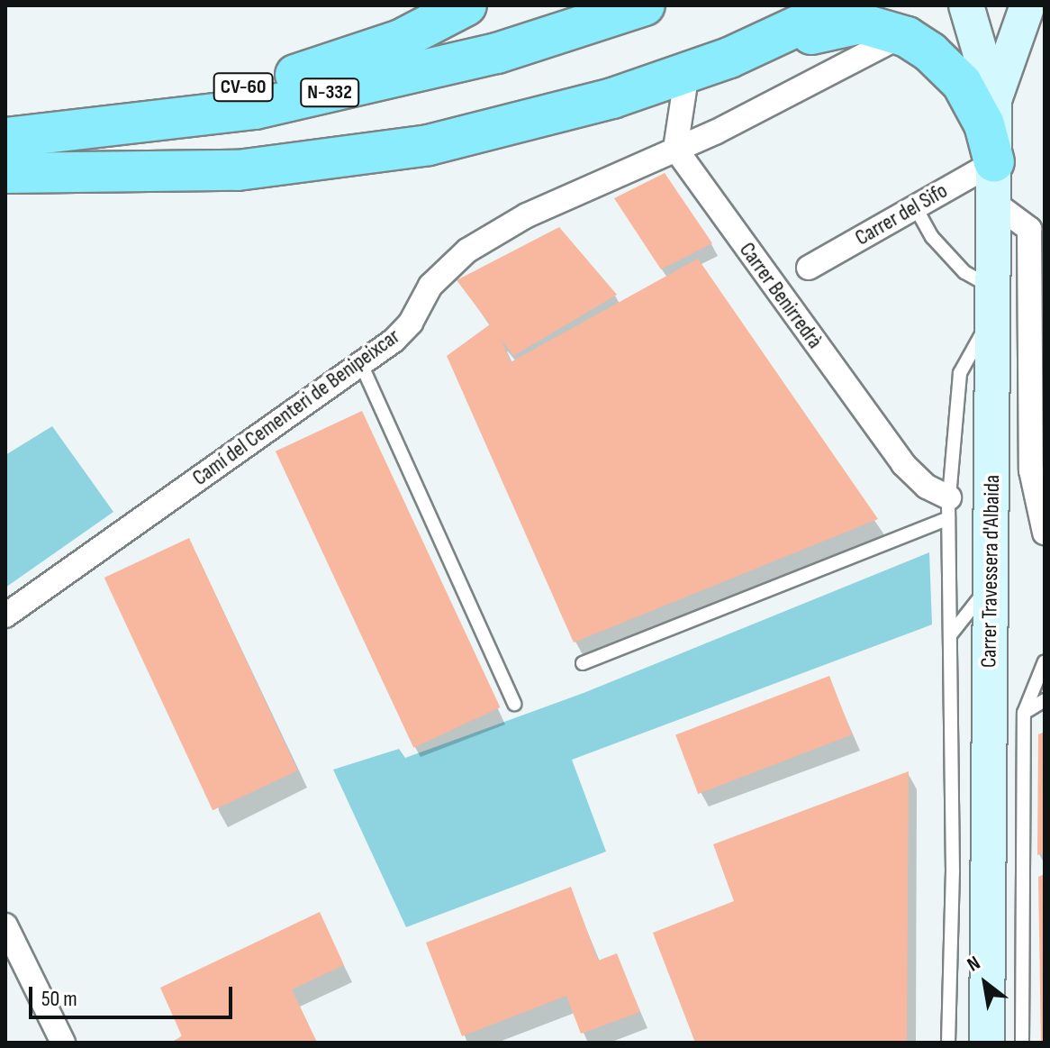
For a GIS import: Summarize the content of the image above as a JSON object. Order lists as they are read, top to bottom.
{
  "streets": {
    "highway": ["CV-60", "N-332"],
    "main road": ["Carrer Travessera d'Albaida"],
    "street": ["Carrer del Sifo", "Carrer Benirredrà", "Camí del Cementeri de Benipeixcar"]
  },
  "crossings": [
    ["Carrer del Sifo", "Carrer Travessera d'Albaida"],
    ["Carrer Benirredrà", "Camí del Cementeri de Benipeixcar"]
  ],
  "scale_bar": "50 m",
  "north": "top left"
}
